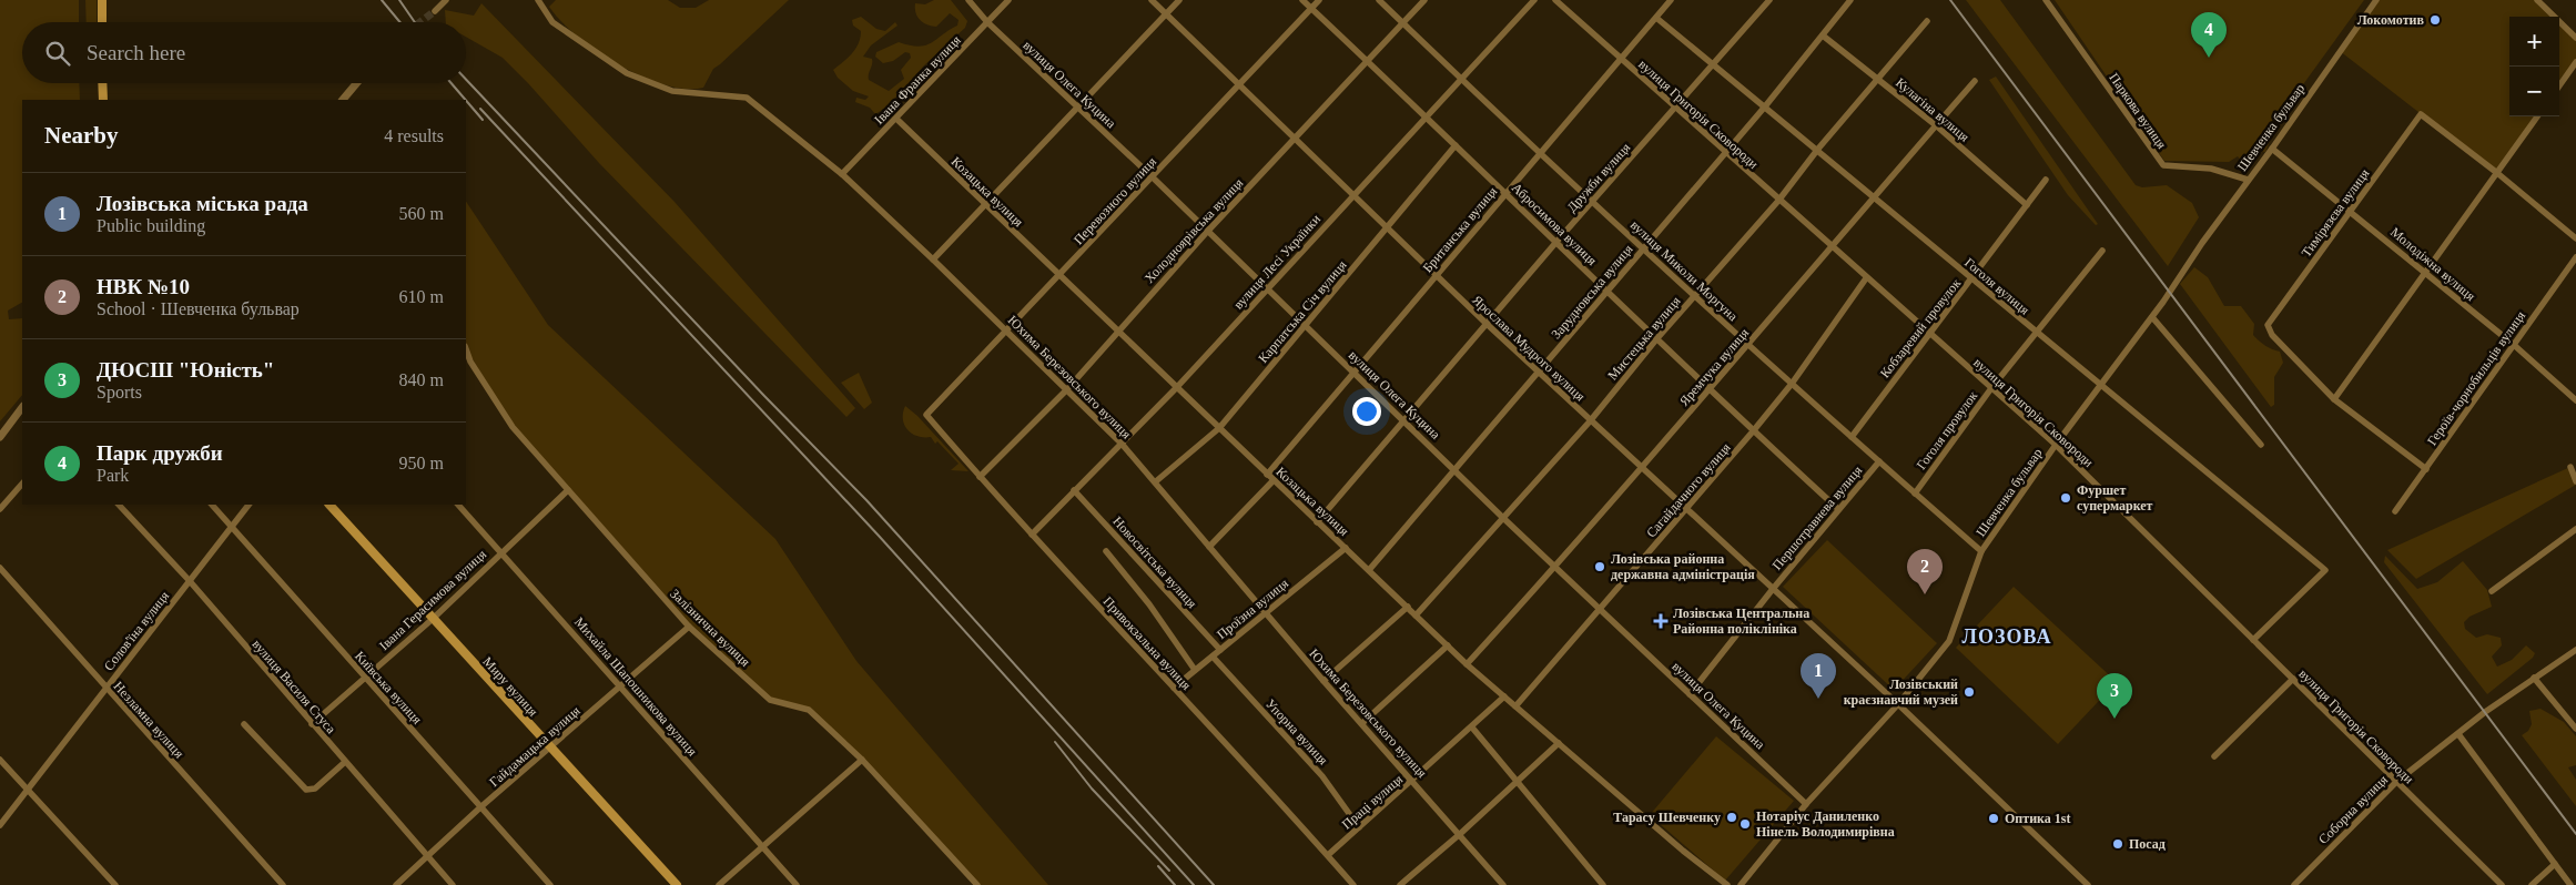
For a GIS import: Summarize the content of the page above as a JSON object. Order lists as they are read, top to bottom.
{
  "streets": {
    "main road": ["Миру вулиця"],
    "street": [
      "Івана Франка вулиця",
      "вулиця Олега Куцина",
      "Кулагіна вулиця",
      "Паркова вулиця",
      "вулиця Григорія Сковороди",
      "Шевченка бульвар",
      "Дружби вулиця",
      "Козацька вулиця",
      "Перевозного вулиця",
      "Тимірязєва вулиця",
      "Абросимова вулиця",
      "Британська вулиця",
      "Холодноярівська вулиця",
      "вулиця Лесі Українки",
      "Молодіжна вулиця",
      "вулиця Миколи Моргуна",
      "Гоголя вулиця",
      "Зарудновська вулиця",
      "Карпатська Січ вулиця",
      "Кобзаревий провулок",
      "Мистецька вулиця",
      "Ярослава Мудрого вулиця",
      "Яремчука вулиця",
      "Юхима Березовського вулиця",
      "Героїв-чорнобильців вулиця",
      "Гоголя провулок",
      "Сагайдачного вулиця",
      "Першотравнева вулиця",
      "Новосвітська вулиця",
      "Івана Герасимова вулиця",
      "Проїзна вулиця",
      "Залізнична вулиця",
      "Солов'їна вулиця",
      "Привокзальна вулиця",
      "вулиця Василя Стуса",
      "Михайла Шапошникова вулиця",
      "Київська вулиця",
      "Незламна вулиця",
      "Упорна вулиця",
      "Гайдамацька вулиця",
      "Праці вулиця",
      "Соборна вулиця"
    ]
  },
  "crossings": [
    ["Івана Франка вулиця", "вулиця Олега Куцина"],
    ["Івана Франка вулиця", "Козацька вулиця"],
    ["Івана Франка вулиця", "Юхима Березовського вулиця"],
    ["вулиця Олега Куцина", "Шевченка бульвар"],
    ["вулиця Олега Куцина", "Дружби вулиця"],
    ["вулиця Олега Куцина", "Перевозного вулиця"],
    ["вулиця Олега Куцина", "Британська вулиця"],
    ["вулиця Олега Куцина", "Холодноярівська вулиця"],
    ["вулиця Олега Куцина", "вулиця Лесі Українки"],
    ["вулиця Олега Куцина", "Зарудновська вулиця"],
    ["вулиця Олега Куцина", "Карпатська Січ вулиця"],
    ["вулиця Олега Куцина", "Мистецька вулиця"],
    ["вулиця Олега Куцина", "Яремчука вулиця"],
    ["вулиця Олега Куцина", "Сагайдачного вулиця"],
    ["вулиця Олега Куцина", "Першотравнева вулиця"],
    ["Кулагіна вулиця", "Зарудновська вулиця"],
    ["Кулагіна вулиця", "Кобзаревий провулок"],
    ["Кулагіна вулиця", "Мистецька вулиця"],
    ["Кулагіна вулиця", "Яремчука вулиця"],
    ["Паркова вулиця", "Шевченка бульвар"],
    ["вулиця Григорія Сковороди", "Шевченка бульвар"],
    ["вулиця Григорія Сковороди", "Дружби вулиця"],
    ["вулиця Григорія Сковороди", "Британська вулиця"],
    ["вулиця Григорія Сковороди", "Гоголя вулиця"],
    ["вулиця Григорія Сковороди", "Зарудновська вулиця"],
    ["вулиця Григорія Сковороди", "Кобзаревий провулок"],
    ["вулиця Григорія Сковороди", "Мистецька вулиця"],
    ["вулиця Григорія Сковороди", "Яремчука вулиця"],
    ["вулиця Григорія Сковороди", "Гоголя провулок"],
    ["вулиця Григорія Сковороди", "Сагайдачного вулиця"],
    ["вулиця Григорія Сковороди", "Соборна вулиця"],
    ["Шевченка бульвар", "Молодіжна вулиця"],
    ["Шевченка бульвар", "вулиця Миколи Моргуна"],
    ["Шевченка бульвар", "Гоголя вулиця"],
    ["Шевченка бульвар", "Ярослава Мудрого вулиця"],
    ["Дружби вулиця", "Козацька вулиця"],
    ["Дружби вулиця", "Абросимова вулиця"],
    ["Дружби вулиця", "вулиця Миколи Моргуна"],
    ["Дружби вулиця", "Гоголя вулиця"],
    ["Дружби вулиця", "Ярослава Мудрого вулиця"],
    ["Козацька вулиця", "Перевозного вулиця"],
    ["Козацька вулиця", "Британська вулиця"],
    ["Козацька вулиця", "Холодноярівська вулиця"],
    ["Козацька вулиця", "вулиця Лесі Українки"],
    ["Козацька вулиця", "Зарудновська вулиця"],
    ["Козацька вулиця", "Карпатська Січ вулиця"],
    ["Козацька вулиця", "Мистецька вулиця"],
    ["Козацька вулиця", "Яремчука вулиця"],
    ["Козацька вулиця", "Сагайдачного вулиця"],
    ["Козацька вулиця", "Проїзна вулиця"],
    ["Козацька вулиця", "Праці вулиця"],
    ["Перевозного вулиця", "Абросимова вулиця"],
    ["Перевозного вулиця", "Ярослава Мудрого вулиця"],
    ["Перевозного вулиця", "Юхима Березовського вулиця"],
    ["Перевозного вулиця", "Привокзальна вулиця"],
    ["Тимірязєва вулиця", "Молодіжна вулиця"],
    ["Абросимова вулиця", "Британська вулиця"],
    ["Абросимова вулиця", "Холодноярівська вулиця"],
    ["Абросимова вулиця", "вулиця Лесі Українки"],
    ["Абросимова вулиця", "Зарудновська вулиця"],
    ["Абросимова вулиця", "Карпатська Січ вулиця"],
    ["Абросимова вулиця", "Мистецька вулиця"],
    ["Абросимова вулиця", "Яремчука вулиця"],
    ["Абросимова вулиця", "Сагайдачного вулиця"],
    ["Абросимова вулиця", "Першотравнева вулиця"],
    ["Британська вулиця", "вулиця Миколи Моргуна"],
    ["Британська вулиця", "Гоголя вулиця"],
    ["Британська вулиця", "Ярослава Мудрого вулиця"],
    ["Холодноярівська вулиця", "вулиця Миколи Моргуна"],
    ["Холодноярівська вулиця", "Ярослава Мудрого вулиця"],
    ["Холодноярівська вулиця", "Юхима Березовського вулиця"],
    ["Холодноярівська вулиця", "Привокзальна вулиця"],
    ["вулиця Лесі Українки", "вулиця Миколи Моргуна"],
    ["вулиця Лесі Українки", "Ярослава Мудрого вулиця"],
    ["вулиця Лесі Українки", "Юхима Березовського вулиця"],
    ["вулиця Лесі Українки", "Новосвітська вулиця"],
    ["вулиця Лесі Українки", "Привокзальна вулиця"],
    ["Молодіжна вулиця", "Героїв-чорнобильців вулиця"],
    ["вулиця Миколи Моргуна", "Зарудновська вулиця"],
    ["вулиця Миколи Моргуна", "Кобзаревий провулок"],
    ["вулиця Миколи Моргуна", "Мистецька вулиця"],
    ["вулиця Миколи Моргуна", "Яремчука вулиця"],
    ["вулиця Миколи Моргуна", "Гоголя провулок"],
    ["вулиця Миколи Моргуна", "Сагайдачного вулиця"],
    ["вулиця Миколи Моргуна", "Першотравнева вулиця"],
    ["Гоголя вулиця", "Зарудновська вулиця"],
    ["Гоголя вулиця", "Кобзаревий провулок"],
    ["Гоголя вулиця", "Мистецька вулиця"],
    ["Гоголя вулиця", "Яремчука вулиця"],
    ["Гоголя вулиця", "Гоголя провулок"],
    ["Зарудновська вулиця", "Ярослава Мудрого вулиця"],
    ["Карпатська Січ вулиця", "Ярослава Мудрого вулиця"],
    ["Карпатська Січ вулиця", "Юхима Березовського вулиця"],
    ["Мистецька вулиця", "Ярослава Мудрого вулиця"],
    ["Ярослава Мудрого вулиця", "Яремчука вулиця"],
    ["Ярослава Мудрого вулиця", "Сагайдачного вулиця"],
    ["Ярослава Мудрого вулиця", "Першотравнева вулиця"],
    ["Юхима Березовського вулиця", "Проїзна вулиця"],
    ["Юхима Березовського вулиця", "Праці вулиця"],
    ["Новосвітська вулиця", "Проїзна вулиця"],
    ["Івана Герасимова вулиця", "Залізнична вулиця"],
    ["Івана Герасимова вулиця", "вулиця Василя Стуса"],
    ["Івана Герасимова вулиця", "Миру вулиця"],
    ["Івана Герасимова вулиця", "Михайла Шапошникова вулиця"],
    ["Івана Герасимова вулиця", "Київська вулиця"],
    ["Проїзна вулиця", "Привокзальна вулиця"],
    ["Проїзна вулиця", "Упорна вулиця"],
    ["Залізнична вулиця", "Гайдамацька вулиця"],
    ["Солов'їна вулиця", "вулиця Василя Стуса"],
    ["Солов'їна вулиця", "Київська вулиця"],
    ["Солов'їна вулиця", "Незламна вулиця"],
    ["Привокзальна вулиця", "Праці вулиця"],
    ["вулиця Василя Стуса", "Гайдамацька вулиця"],
    ["Миру вулиця", "Гайдамацька вулиця"],
    ["Михайла Шапошникова вулиця", "Гайдамацька вулиця"],
    ["Київська вулиця", "Гайдамацька вулиця"],
    ["Упорна вулиця", "Праці вулиця"]
  ],
  "districts": ["ЛОЗОВА"],
  "places": {
    "other": [
      "Локомотив",
      "Фуршет супермаркет",
      "Лозівська районна державна адміністрація",
      "Лозівський краєзнавчий музей",
      "Тарасу Шевченку",
      "Оптика 1st",
      "Нотаріус Даниленко Нінель Володимирівна",
      "Посад"
    ],
    "health": ["Лозівська Центральна Районна поліклініка"]
  },
  "page": {
    "pins": [
      "4",
      "2",
      "1",
      "3"
    ],
    "map_buttons": ["+", "−"],
    "search": "Search here",
    "heading": ["Nearby", "4 results"],
    "list": [
      {
        "mark": "1",
        "name": "Лозівська міська рада",
        "note": "Public building",
        "value": "560 m"
      },
      {
        "mark": "2",
        "name": "НВК №10",
        "note": "School · Шевченка бульвар",
        "value": "610 m"
      },
      {
        "mark": "3",
        "name": "ДЮСШ \"Юність\"",
        "note": "Sports",
        "value": "840 m"
      },
      {
        "mark": "4",
        "name": "Парк дружби",
        "note": "Park",
        "value": "950 m"
      }
    ]
  }
}
